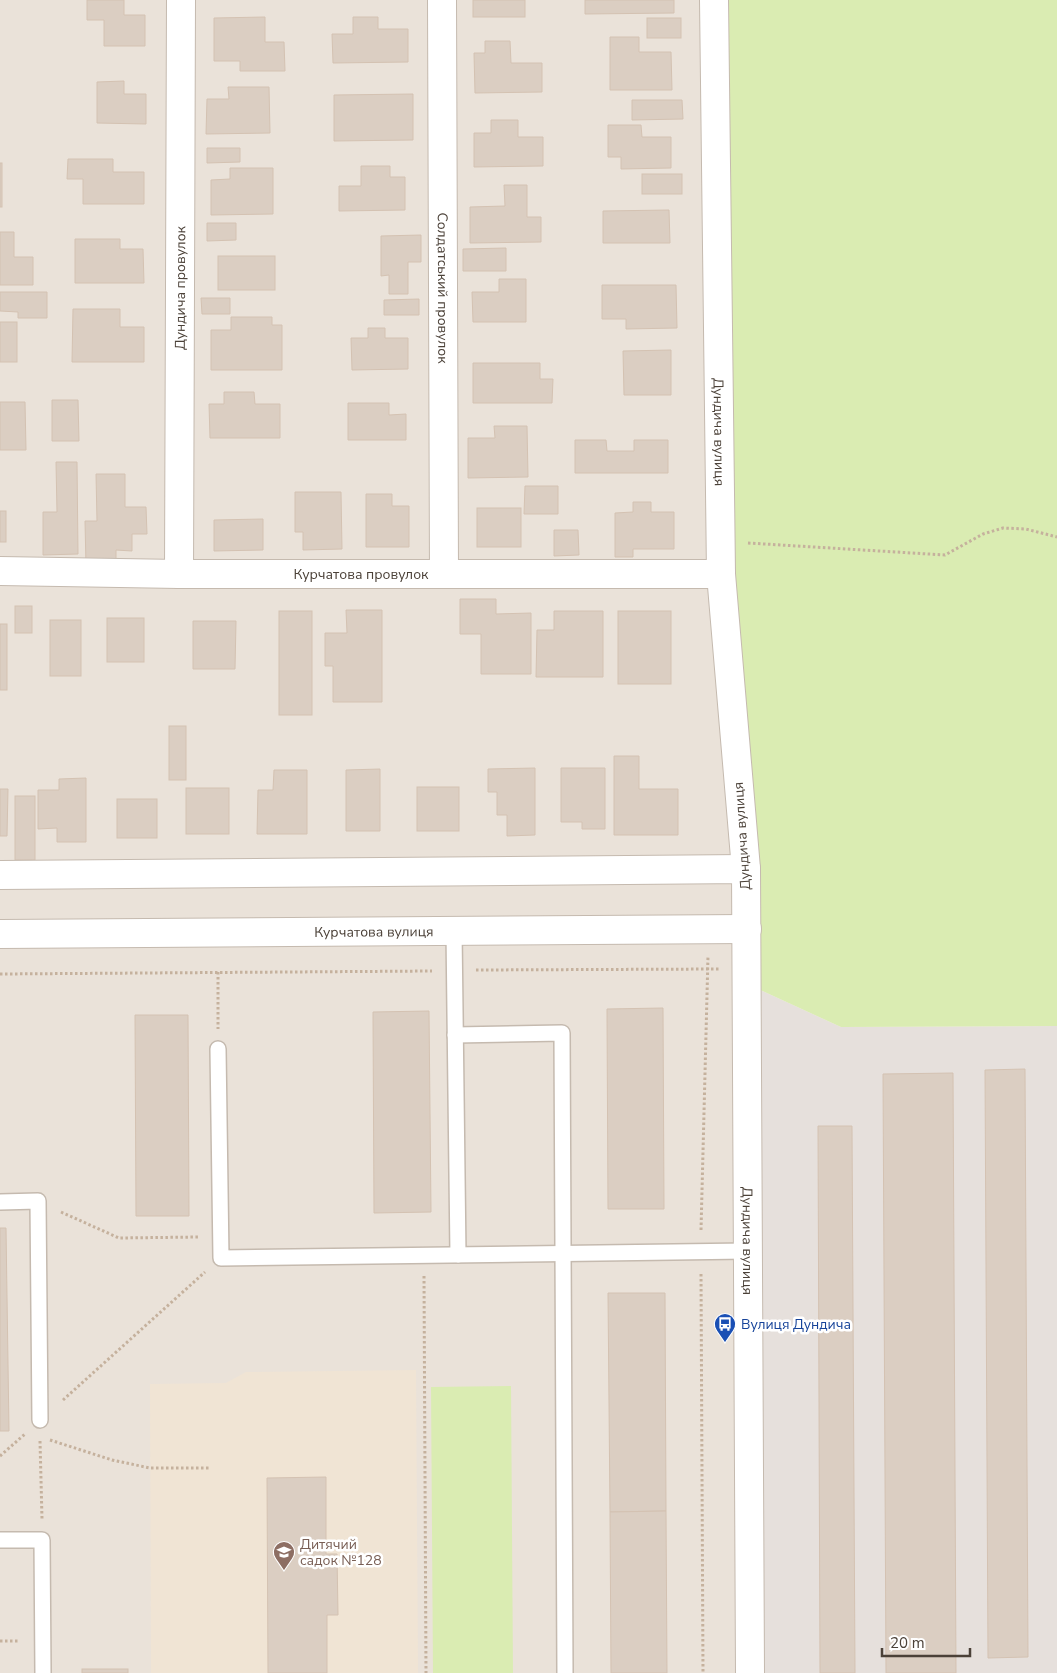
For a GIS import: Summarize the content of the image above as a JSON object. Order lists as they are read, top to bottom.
{
  "streets": {
    "street": [
      "Дундича провулок",
      "Солдатський провулок",
      "Дундича вулиця",
      "Курчатова провулок",
      "Курчатова вулиця"
    ]
  },
  "crossings": [
    ["Дундича провулок", "Курчатова провулок"],
    ["Солдатський провулок", "Курчатова провулок"],
    ["Дундича вулиця", "Курчатова провулок"],
    ["Дундича вулиця", "Курчатова вулиця"]
  ],
  "places": {
    "bus stop": ["Вулиця Дундича"],
    "school or university": ["Дитячий садок №128"]
  },
  "scale_bar": "20 m"
}
